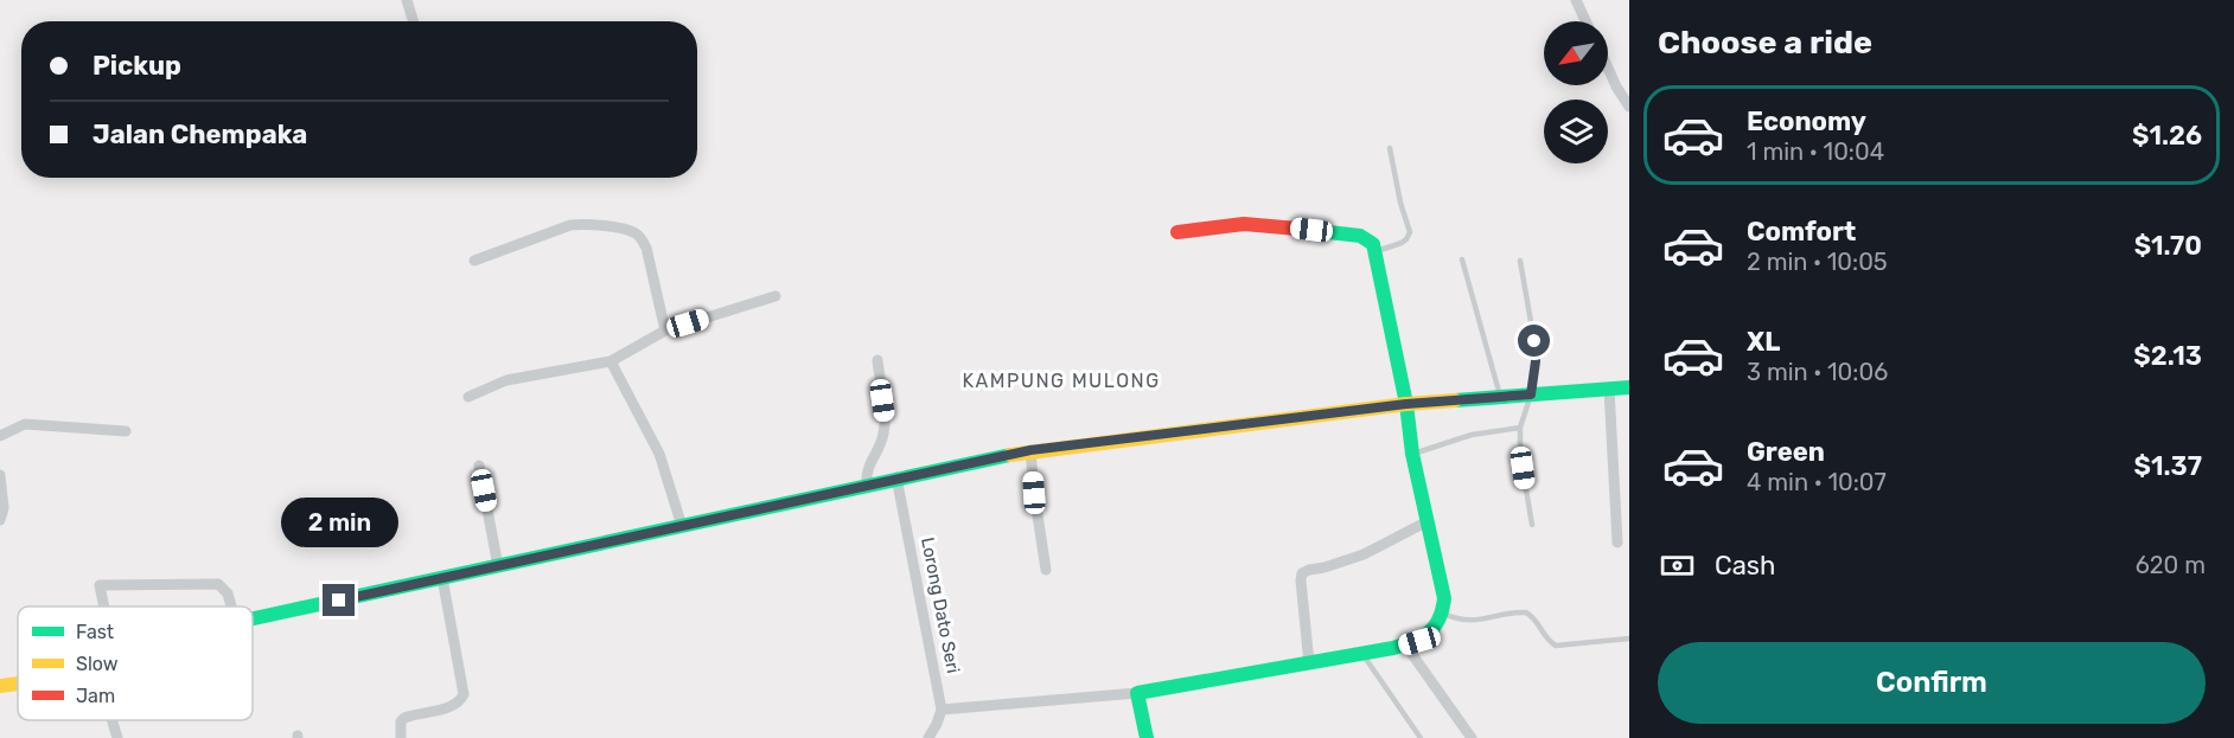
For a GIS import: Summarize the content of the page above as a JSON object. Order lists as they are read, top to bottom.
{
  "streets": {
    "street": ["Lorong Dato Seri"]
  },
  "districts": ["KAMPUNG MULONG"],
  "legend": ["Fast", "Slow", "Jam"],
  "north": "bottom left",
  "page": {
    "heading": "Choose a ride",
    "banner": ["Pickup", "Jalan Chempaka"],
    "list": [
      {
        "name": "Economy",
        "note": "1 min · 10:04",
        "value": "$1.26"
      },
      {
        "name": "Comfort",
        "note": "2 min · 10:05",
        "value": "$1.70"
      },
      {
        "name": "XL",
        "note": "3 min · 10:06",
        "value": "$2.13"
      },
      {
        "name": "Green",
        "note": "4 min · 10:07",
        "value": "$1.37"
      }
    ],
    "bubble": "2 min",
    "pay": ["Cash", "620 m"],
    "buttons": "Confirm"
  }
}
